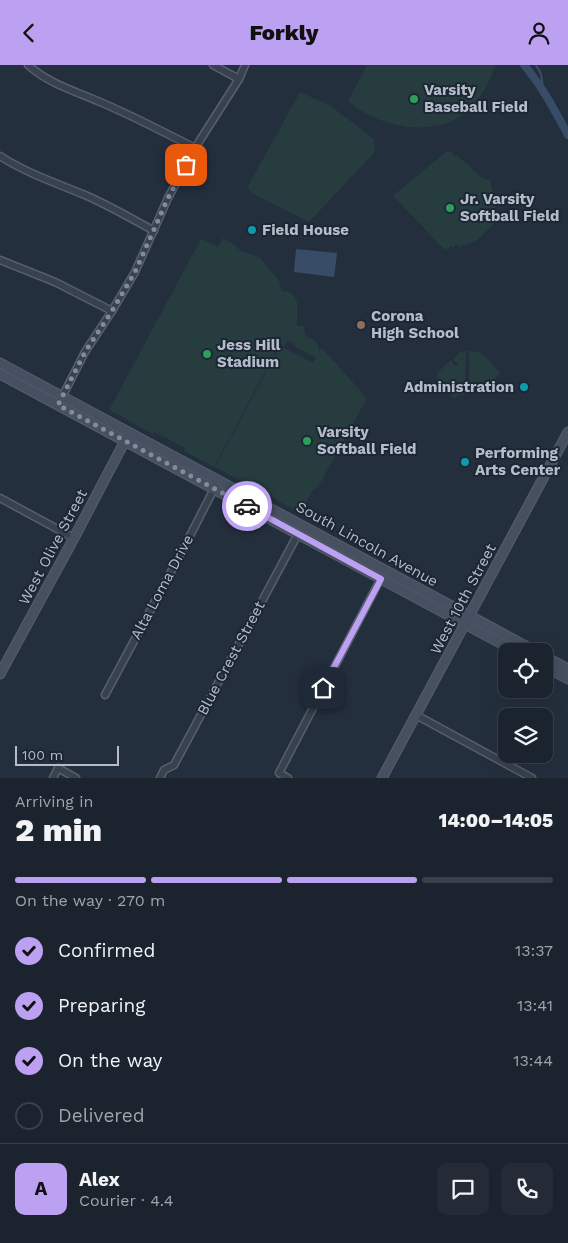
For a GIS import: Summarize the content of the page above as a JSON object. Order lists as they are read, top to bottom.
{
  "streets": {
    "main road": ["South Lincoln Avenue", "West Olive Street", "West 10th Street"],
    "street": ["Alta Loma Drive", "Blue Crest Street"]
  },
  "crossings": [
    ["South Lincoln Avenue", "West Olive Street"],
    ["South Lincoln Avenue", "Alta Loma Drive"],
    ["South Lincoln Avenue", "West 10th Street"],
    ["South Lincoln Avenue", "Blue Crest Street"]
  ],
  "places": [
    "Varsity Baseball Field",
    "Jr. Varsity Softball Field",
    "Field House",
    "Corona High School",
    "Jess Hill Stadium",
    "Administration",
    "Varsity Softball Field",
    "Performing Arts Center"
  ],
  "scale_bar": "100 m",
  "page": {
    "header": "Forkly",
    "scale": "100 m",
    "heading": ["2 min", "Arriving in", "14:00–14:05"],
    "panel": ["Alex", "Courier · 4.4"],
    "bar": "On the way · 270 m",
    "list": [
      ["Confirmed", "13:37"],
      ["Preparing", "13:41"],
      ["On the way", "13:44"],
      "Delivered"
    ],
    "round": "A"
  }
}
